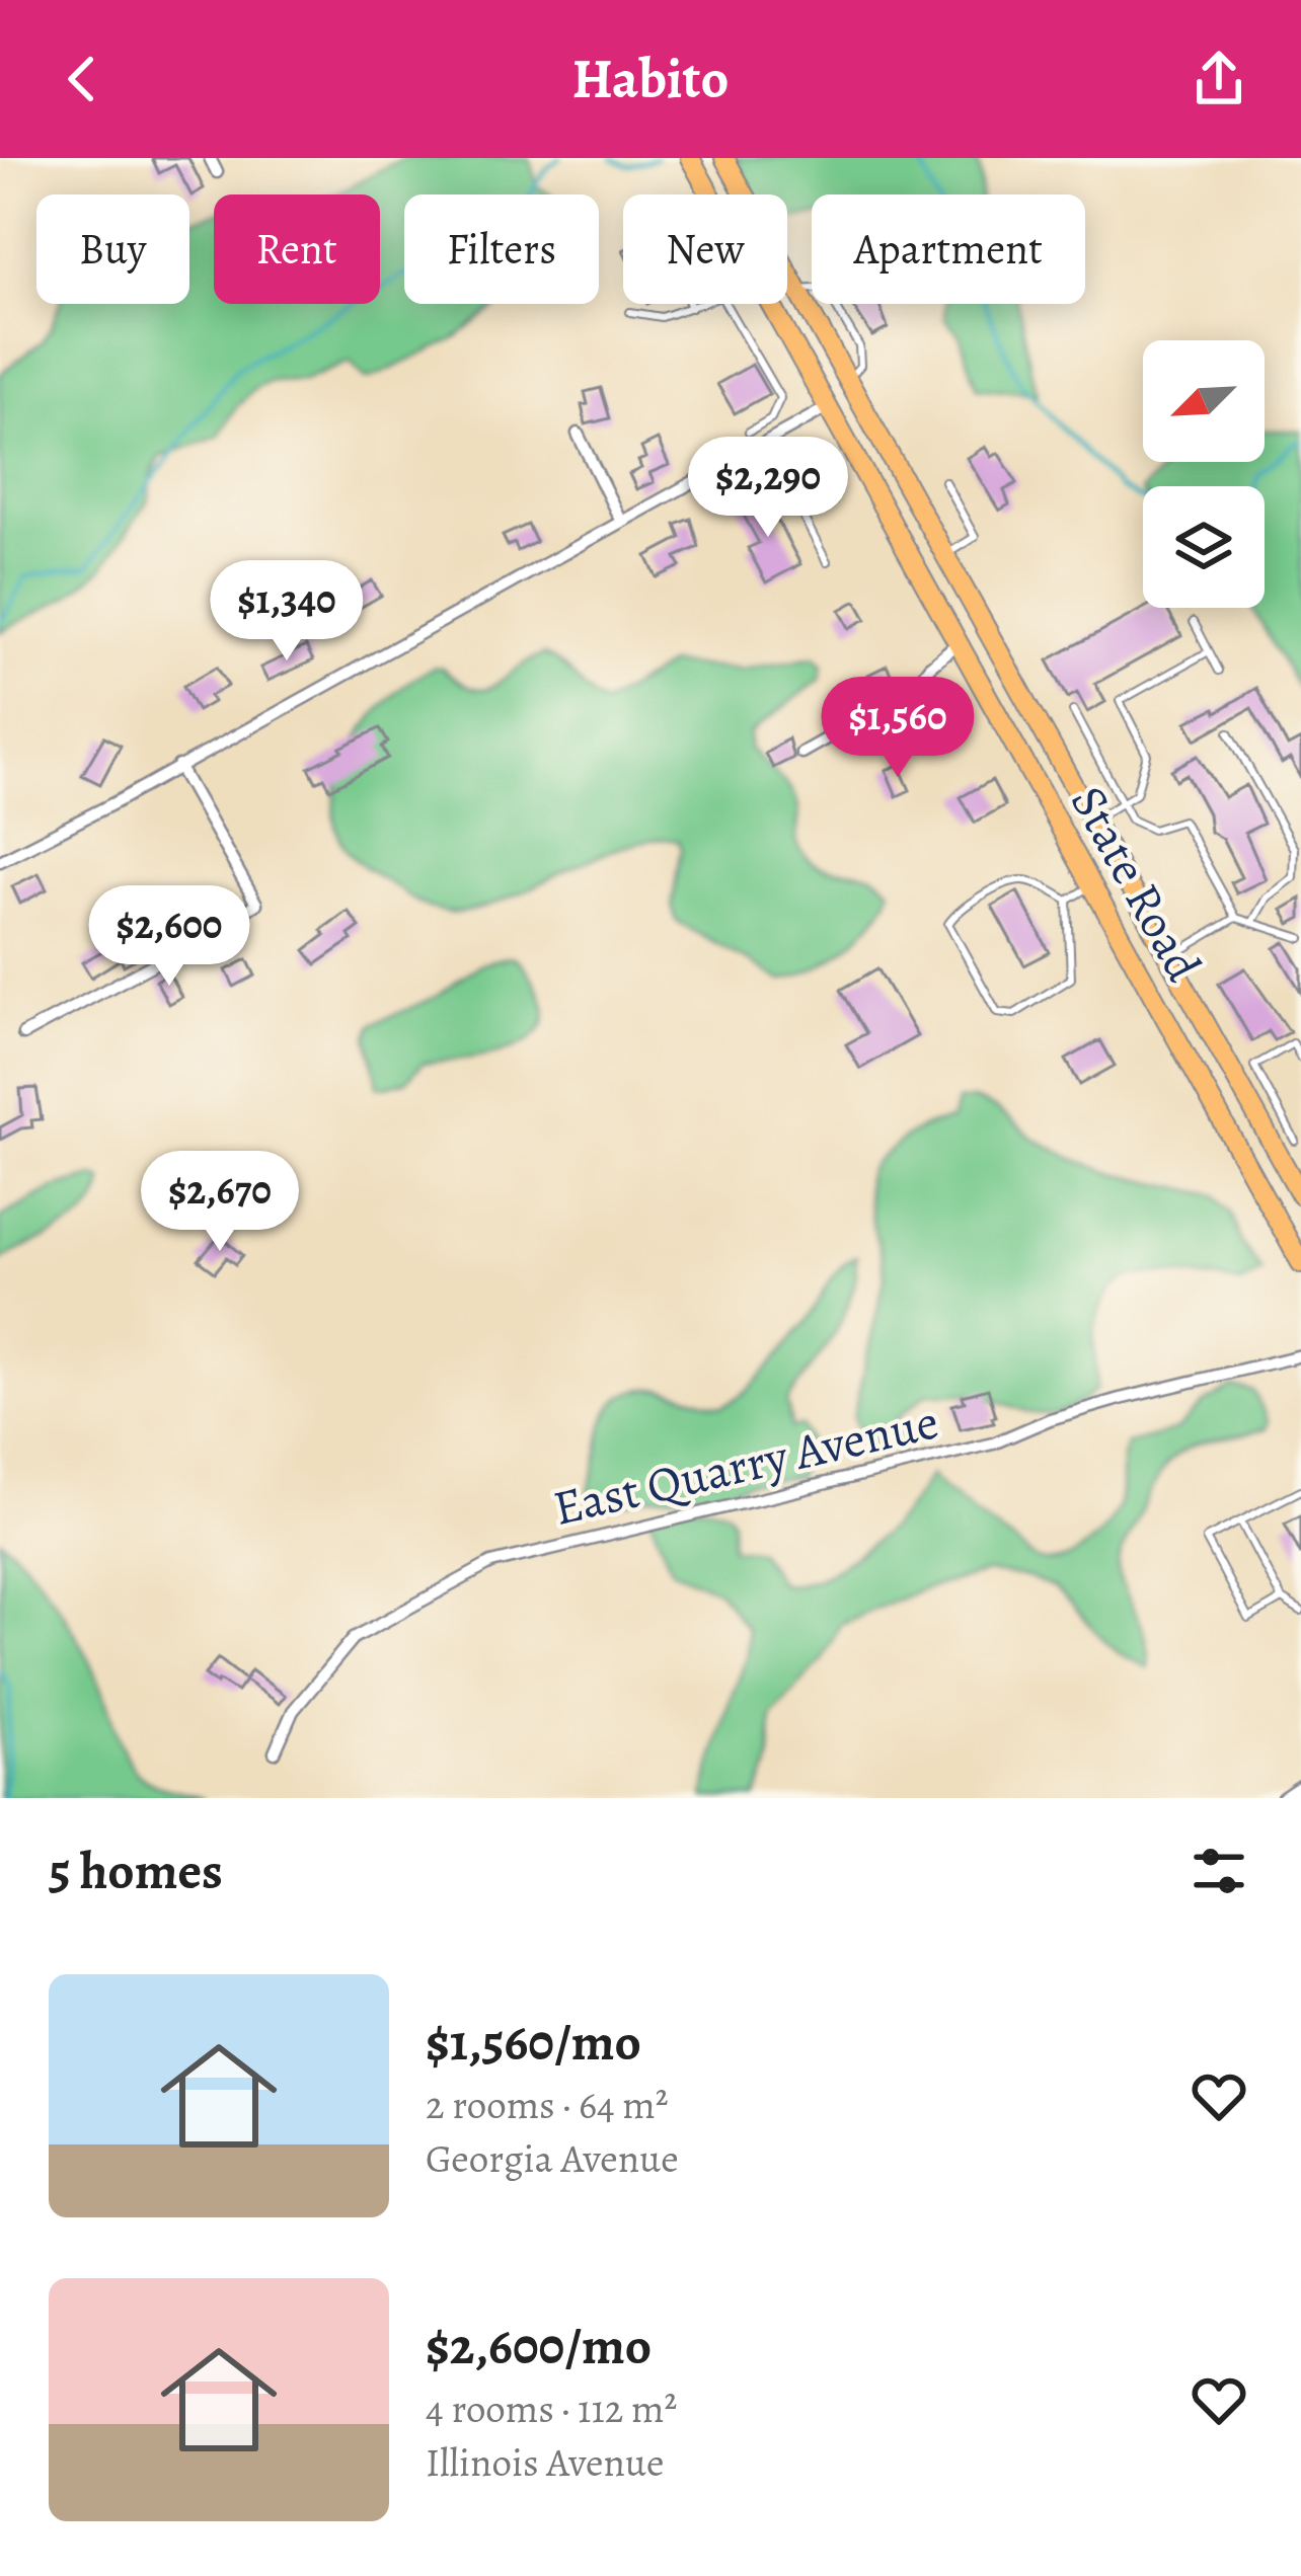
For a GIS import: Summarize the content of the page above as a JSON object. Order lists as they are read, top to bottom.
{
  "streets": {
    "main road": ["State Road"],
    "street": ["East Quarry Avenue"]
  },
  "north": "bottom left",
  "page": {
    "header": "Habito",
    "chip": [
      "Buy",
      "Rent",
      "Filters",
      "New",
      "Apartment"
    ],
    "price": [
      "$2,290",
      "$1,340",
      "$1,560",
      "$2,600",
      "$2,670"
    ],
    "heading": "5 homes",
    "list": [
      {
        "name": "$1,560/mo",
        "note": "2 rooms · 64 m² · Georgia Avenue"
      },
      {
        "name": "$2,600/mo",
        "note": "4 rooms · 112 m² · Illinois Avenue"
      }
    ]
  }
}
